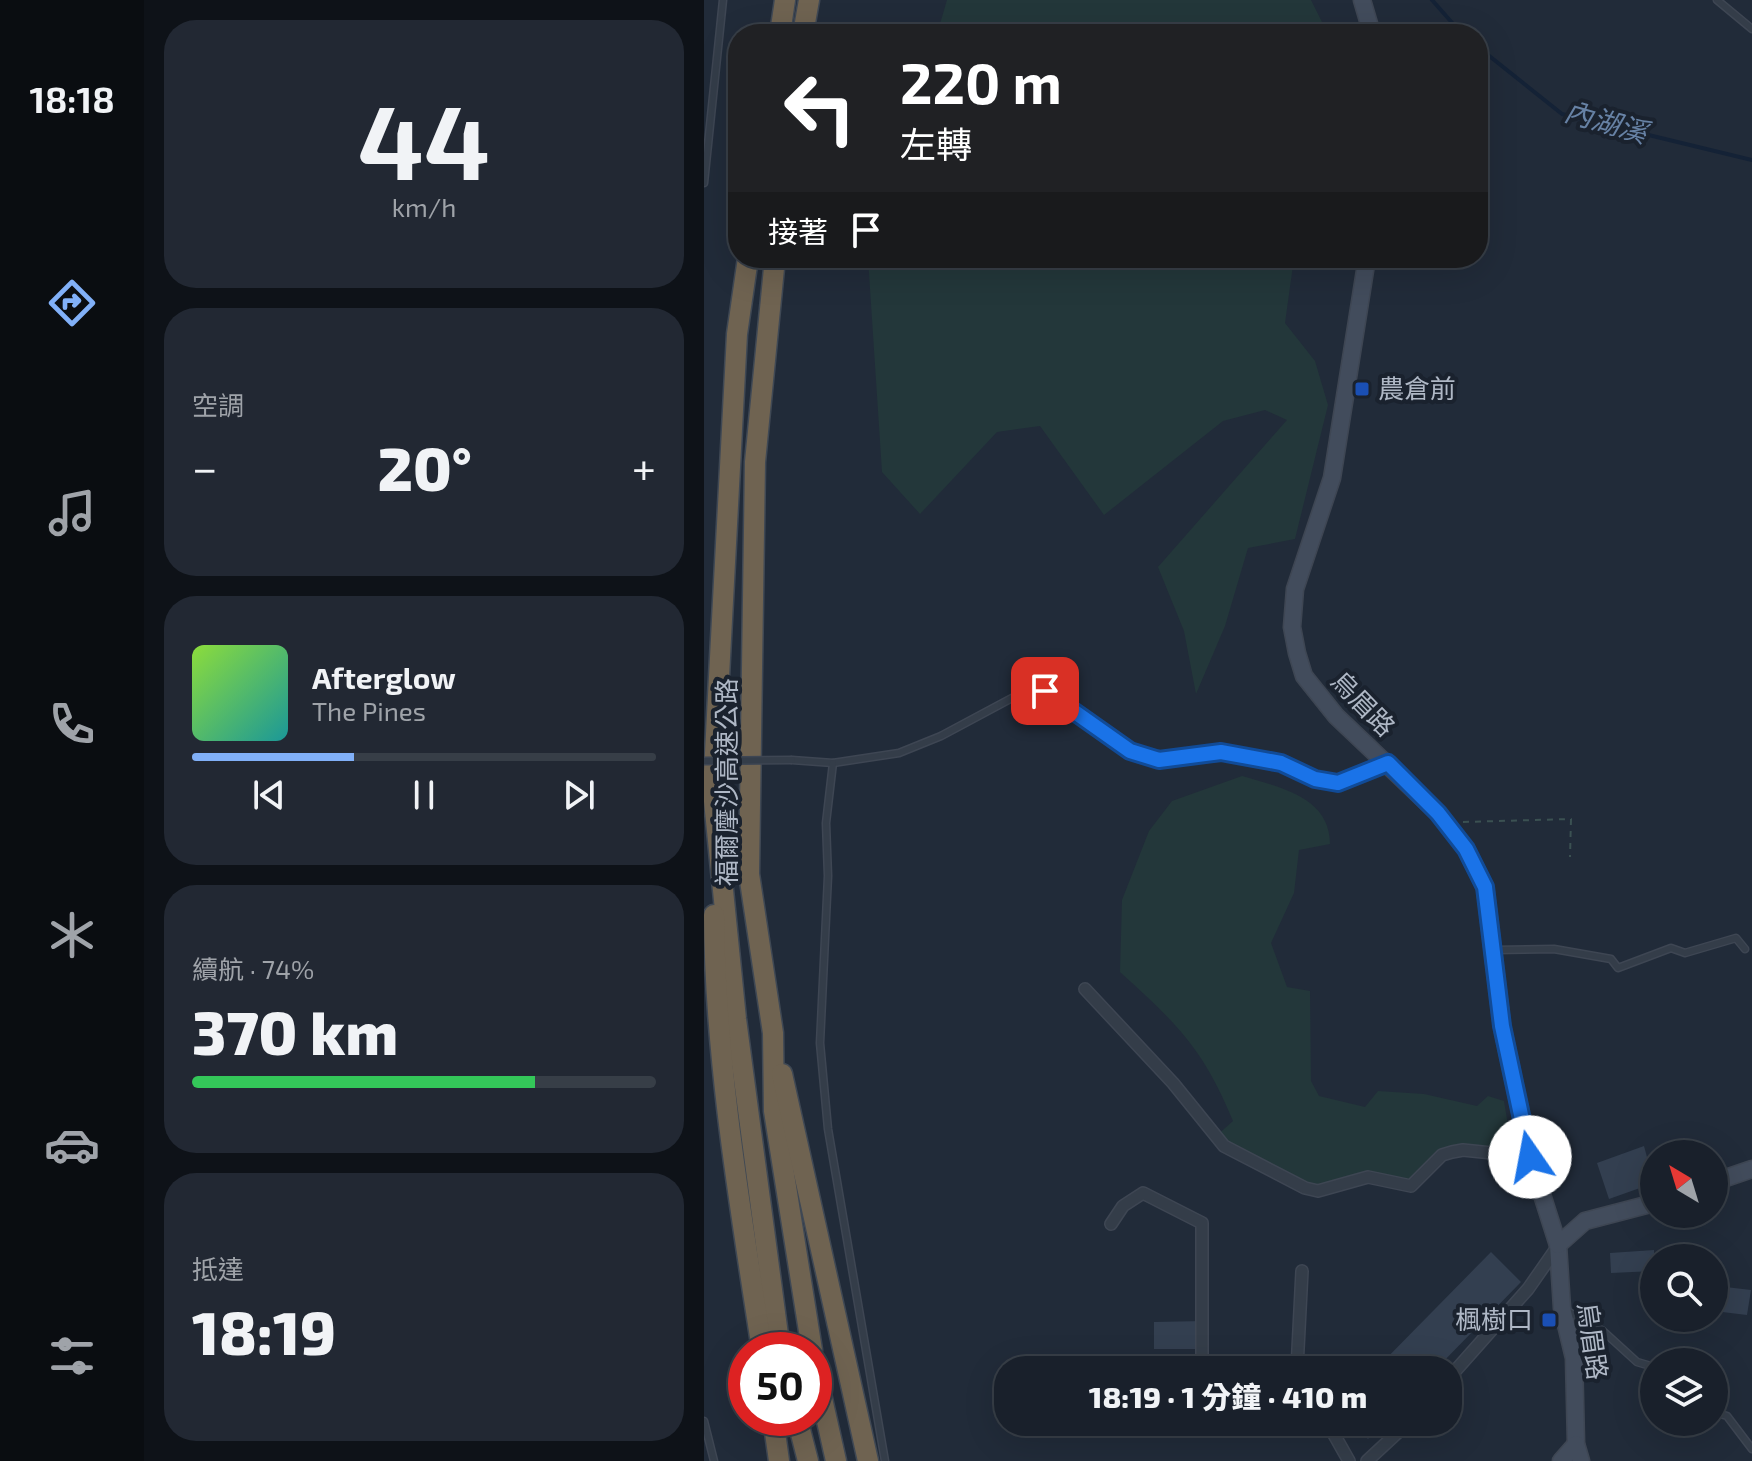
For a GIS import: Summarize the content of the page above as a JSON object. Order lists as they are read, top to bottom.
{
  "streets": {
    "highway": ["福爾摩沙高速公路"],
    "main road": ["烏眉路"]
  },
  "water": ["內湖溪"],
  "places": {
    "transit": ["農倉前", "楓樹口"]
  },
  "north": "top left",
  "page": {
    "tabs": "18:18",
    "tile": [
      ["44", "km/h"],
      "空調",
      ["續航 · 74%", "370 km"],
      ["抵達", "18:19"]
    ],
    "turn": ["220 m", "左轉"],
    "then": "接著",
    "heat": ["−", "20°", "+"],
    "song": ["Afterglow", "The Pines"],
    "limit": "50",
    "trip": "18:19 · 1 分鐘 · 410 m"
  }
}
